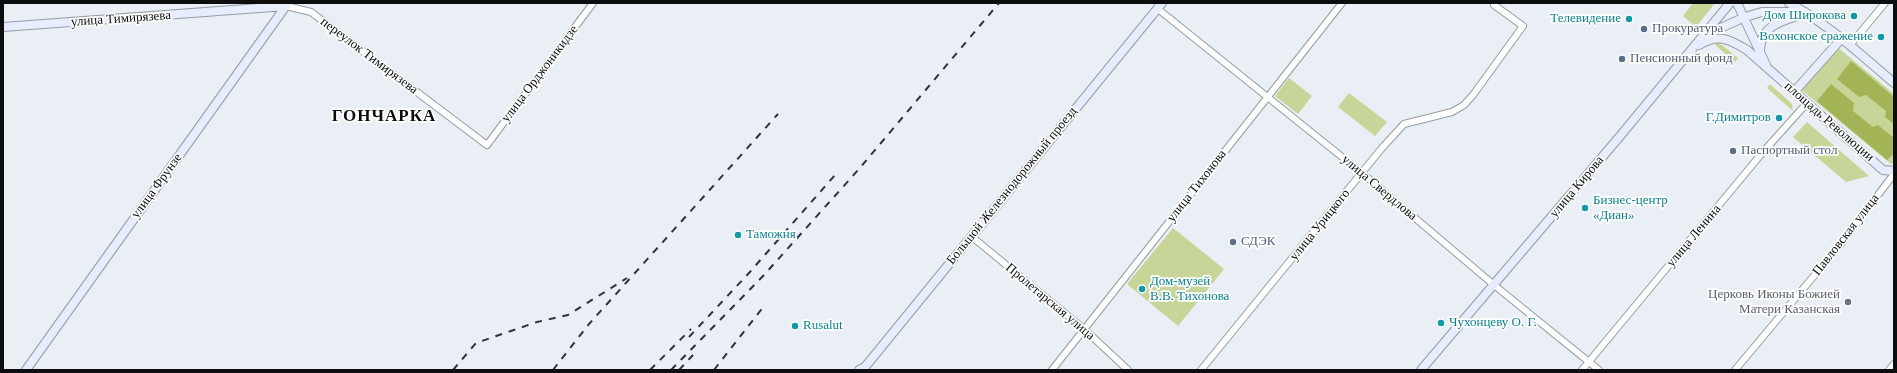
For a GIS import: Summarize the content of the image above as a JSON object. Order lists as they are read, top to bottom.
{
  "streets": {
    "main road": [
      "улица Тимирязева",
      "площадь Революции",
      "улица Фрунзе",
      "Большой Железнодорожный проезд",
      "улица Кирова"
    ],
    "street": [
      "переулок Тимирязева",
      "улица Орджоникидзе",
      "улица Тихонова",
      "улица Свердлова",
      "улица Урицкого",
      "Павловская улица",
      "улица Ленина",
      "Пролетарская улица"
    ]
  },
  "crossings": [
    ["улица Тимирязева", "переулок Тимирязева"],
    ["улица Тимирязева", "улица Фрунзе"],
    ["переулок Тимирязева", "улица Орджоникидзе"],
    ["переулок Тимирязева", "улица Фрунзе"],
    ["площадь Революции", "улица Кирова"],
    ["площадь Революции", "Павловская улица"],
    ["площадь Революции", "улица Ленина"],
    ["Большой Железнодорожный проезд", "улица Свердлова"],
    ["Большой Железнодорожный проезд", "Пролетарская улица"],
    ["улица Тихонова", "улица Свердлова"],
    ["улица Тихонова", "Пролетарская улица"],
    ["улица Кирова", "улица Свердлова"],
    ["улица Свердлова", "улица Урицкого"],
    ["улица Свердлова", "улица Ленина"]
  ],
  "districts": ["ГОНЧАРКА"],
  "places": [
    "Дом Широкова",
    "Телевидение",
    "Прокуратура",
    "Вохонское сражение",
    "Пенсионный фонд",
    "Г.Димитров",
    "Паспортный стол",
    "Бизнес-центр «Диан»",
    "Таможня",
    "СДЭК",
    "Дом-музей В.В. Тихонова",
    "Церковь Иконы Божией Матери Казанская",
    "Чухонцеву О. Г.",
    "Rusalut"
  ]
}
